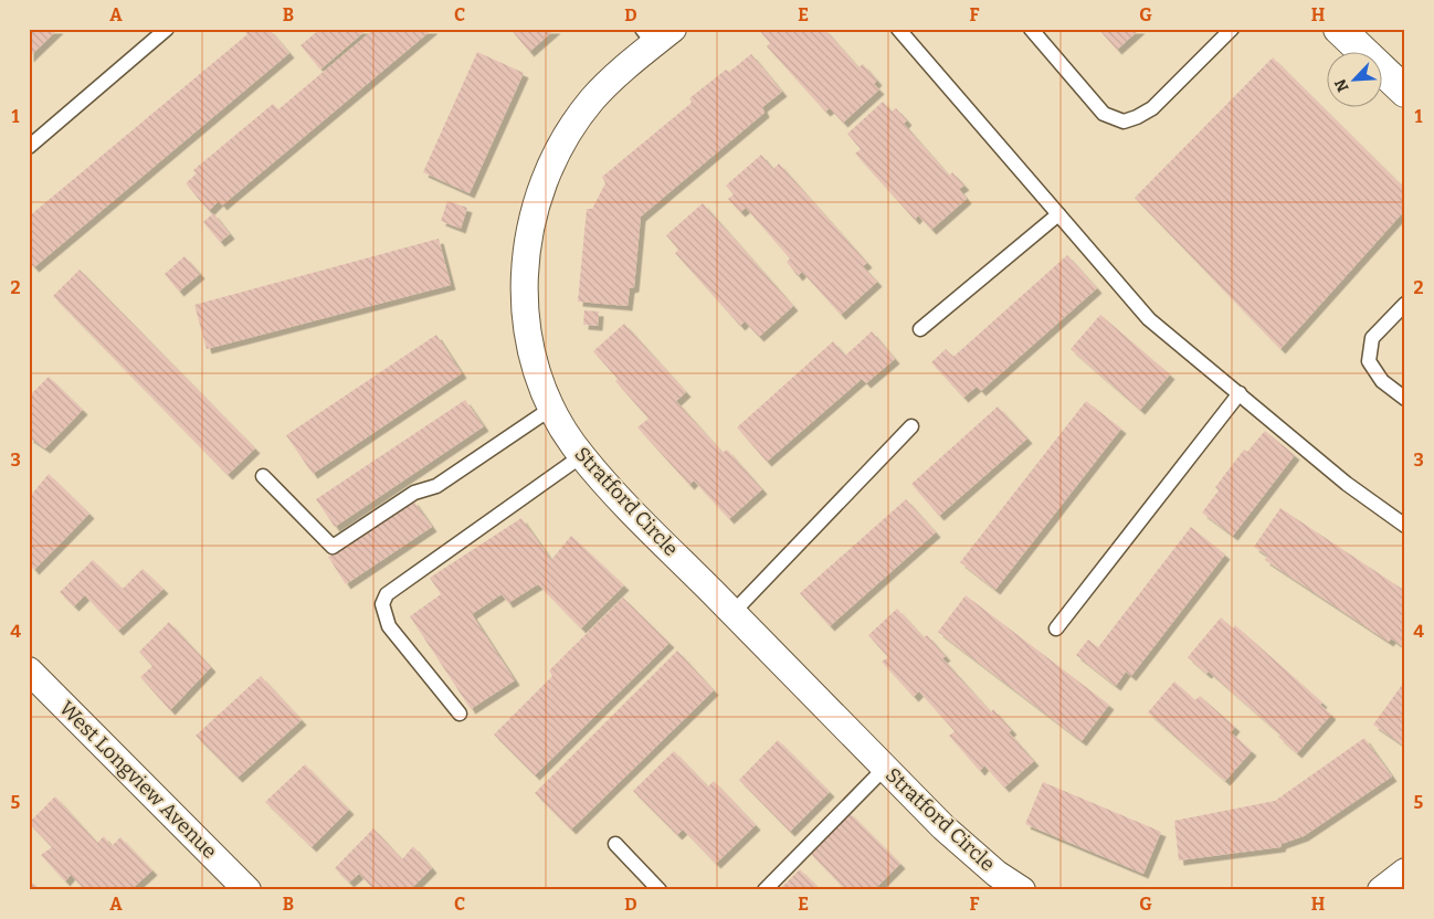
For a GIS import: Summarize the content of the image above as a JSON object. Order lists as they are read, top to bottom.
{
  "streets": {
    "street": ["Stratford Circle", "West Longview Avenue"]
  },
  "north": "bottom left",
  "grid": {
    "columns": [
      "A",
      "B",
      "C",
      "D",
      "E",
      "F",
      "G",
      "H"
    ],
    "rows": [
      "1",
      "2",
      "3",
      "4",
      "5"
    ]
  }
}
